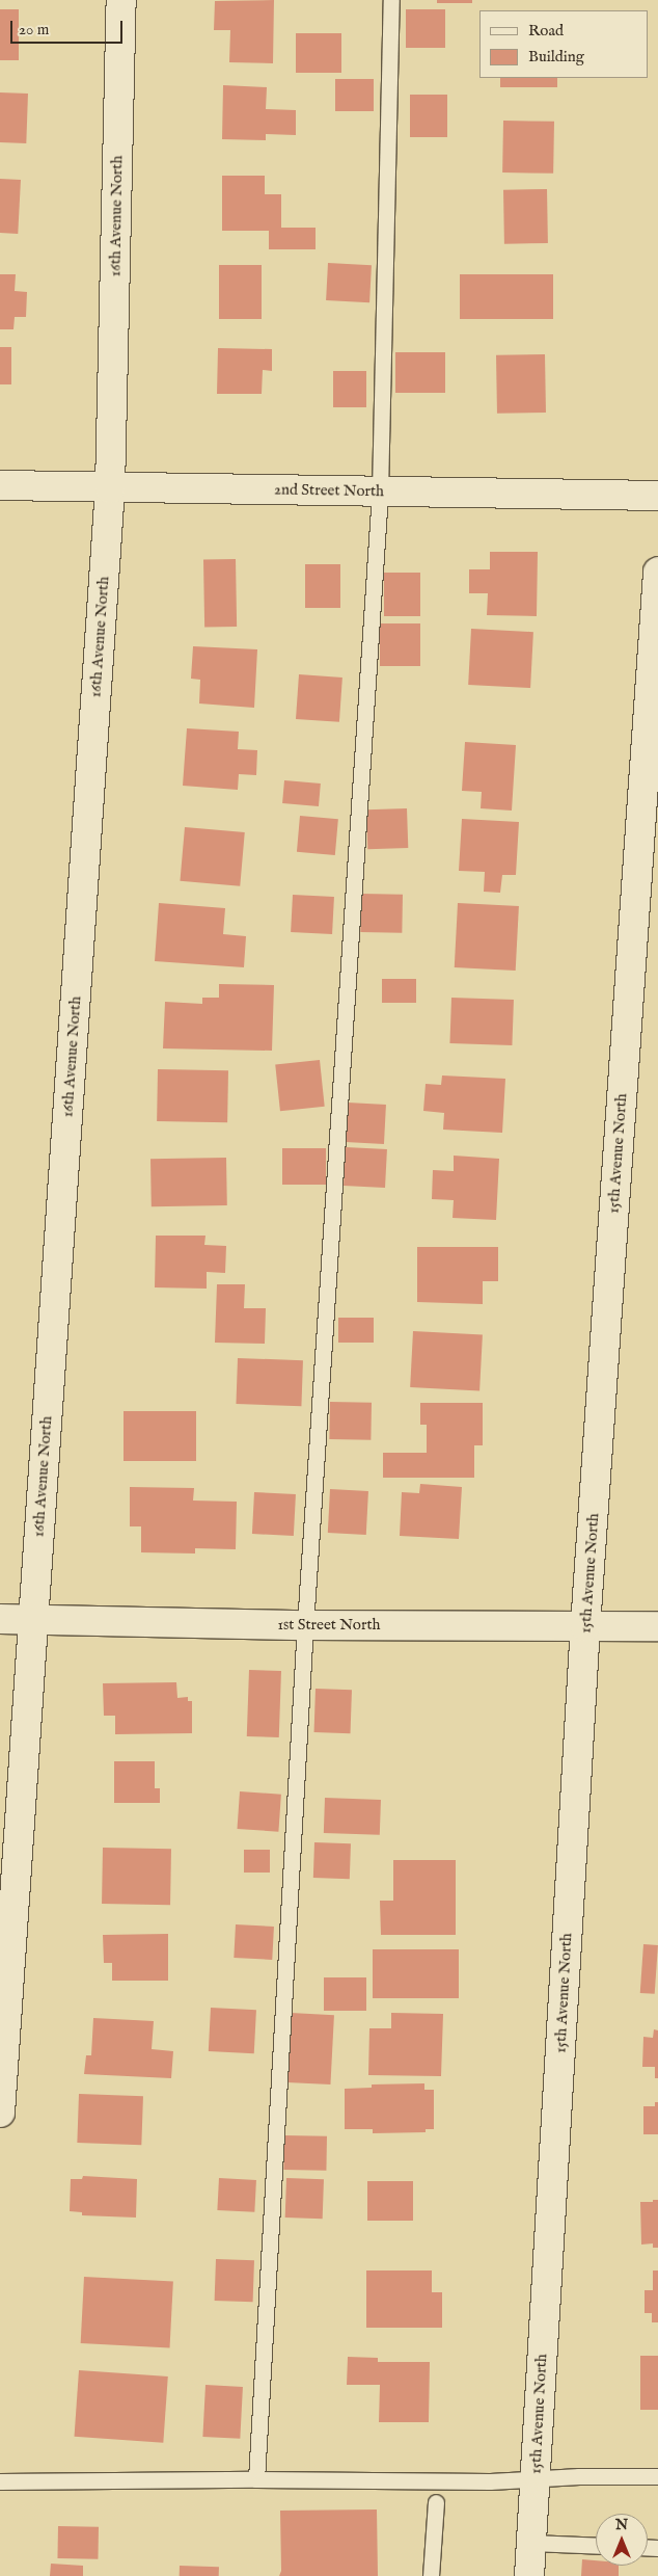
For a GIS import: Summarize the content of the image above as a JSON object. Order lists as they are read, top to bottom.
{
  "streets": {
    "street": [
      "16th Avenue North",
      "2nd Street North",
      "15th Avenue North",
      "1st Street North"
    ]
  },
  "crossings": [
    ["16th Avenue North", "2nd Street North"],
    ["16th Avenue North", "1st Street North"],
    ["15th Avenue North", "1st Street North"]
  ],
  "legend": ["Road", "Building"],
  "scale_bar": "20 m",
  "north": "top"
}
